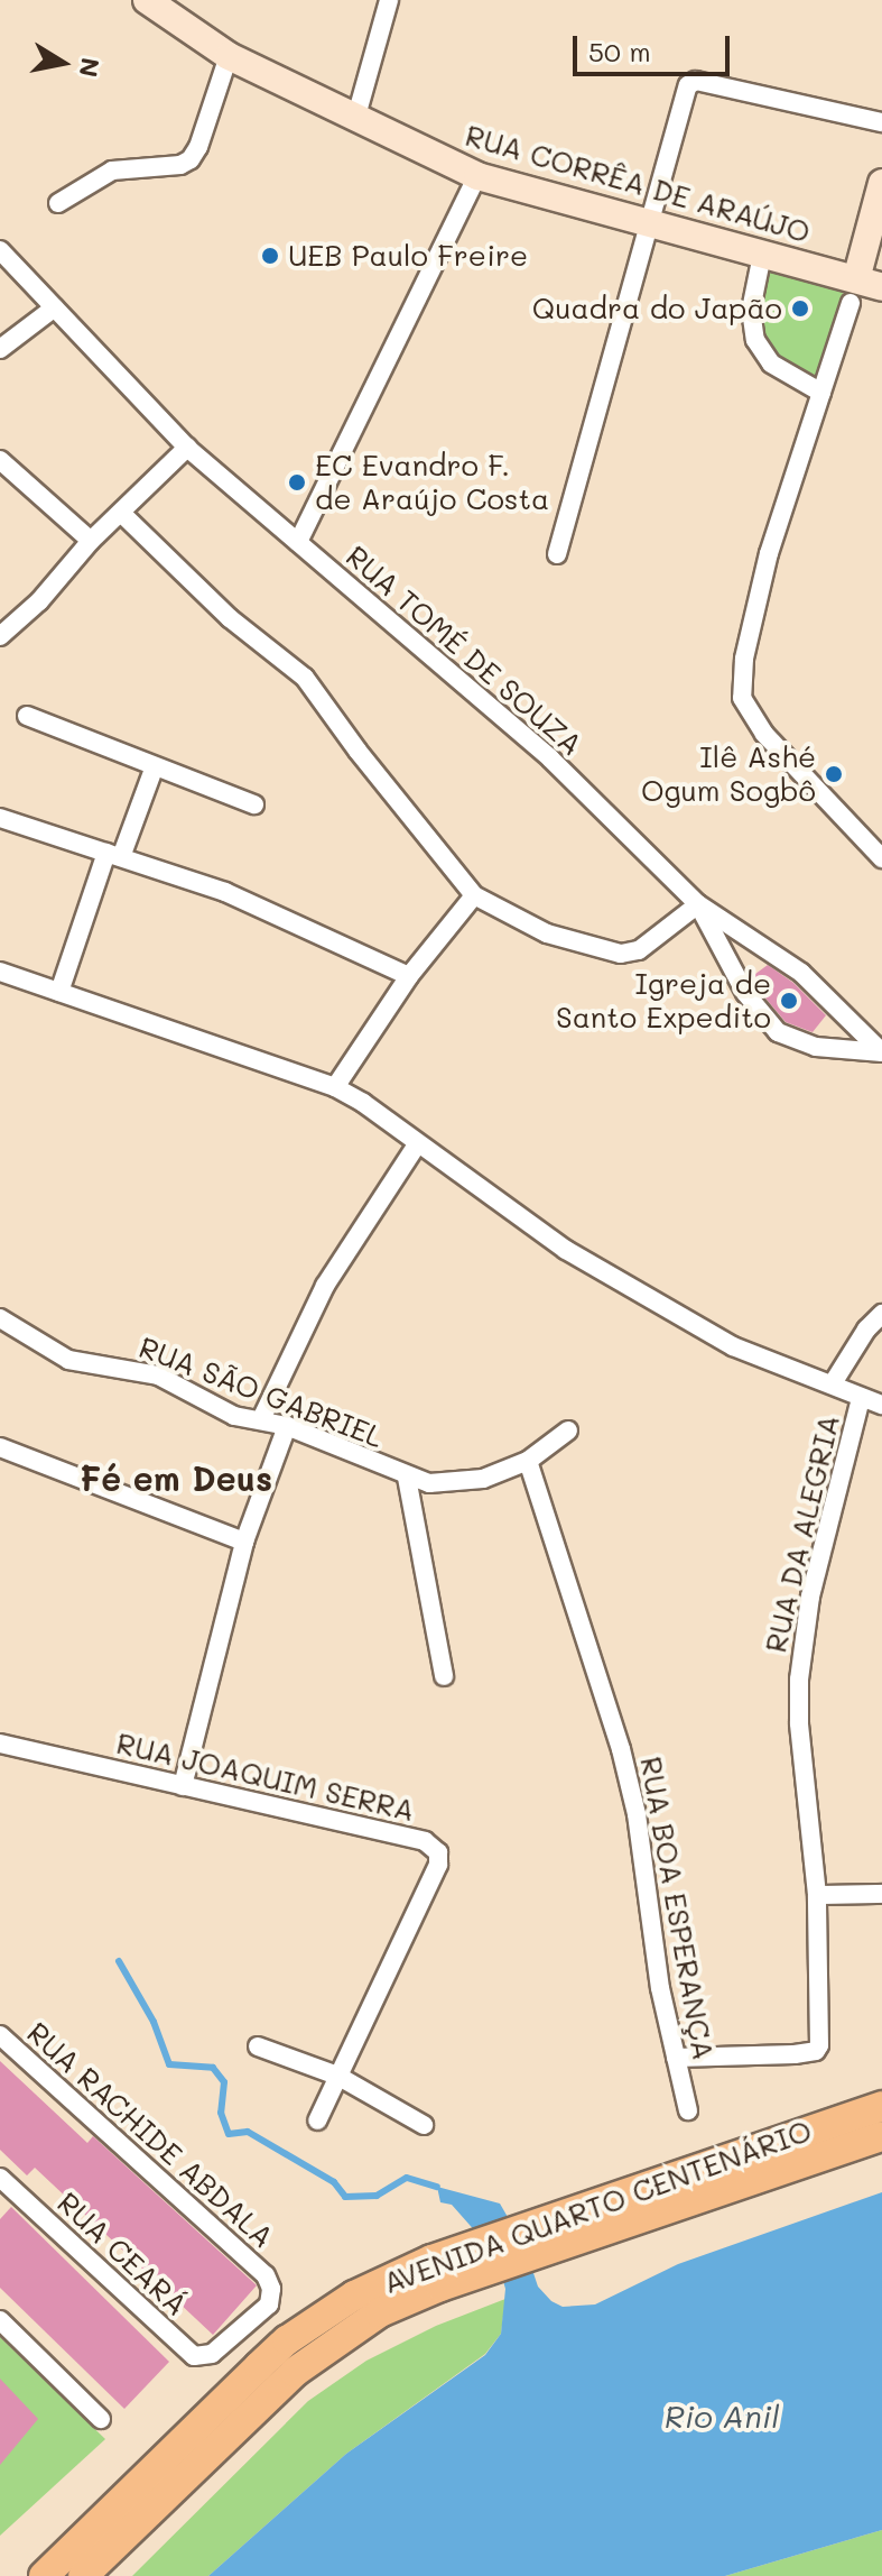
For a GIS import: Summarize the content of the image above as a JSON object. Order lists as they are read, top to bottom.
{
  "streets": {
    "main road": ["AVENIDA QUARTO CENTENÁRIO"],
    "street": [
      "RUA CORRÊA DE ARAÚJO",
      "RUA TOMÉ DE SOUZA",
      "RUA SÃO GABRIEL",
      "RUA DA ALEGRIA",
      "RUA JOAQUIM SERRA",
      "RUA BOA ESPERANÇA",
      "RUA RACHIDE ABDALA",
      "RUA CEARÁ"
    ]
  },
  "crossings": [
    ["RUA SÃO GABRIEL", "RUA BOA ESPERANÇA"],
    ["RUA DA ALEGRIA", "RUA BOA ESPERANÇA"],
    ["RUA RACHIDE ABDALA", "RUA CEARÁ"]
  ],
  "districts": ["Fé em Deus"],
  "water": ["Rio Anil"],
  "places": [
    "UEB Paulo Freire",
    "Quadra do Japão",
    "EC Evandro F. de Araújo Costa",
    "Ilê Ashé Ogum Sogbô",
    "Igreja de Santo Expedito"
  ],
  "scale_bar": "50 m",
  "north": "right"
}
